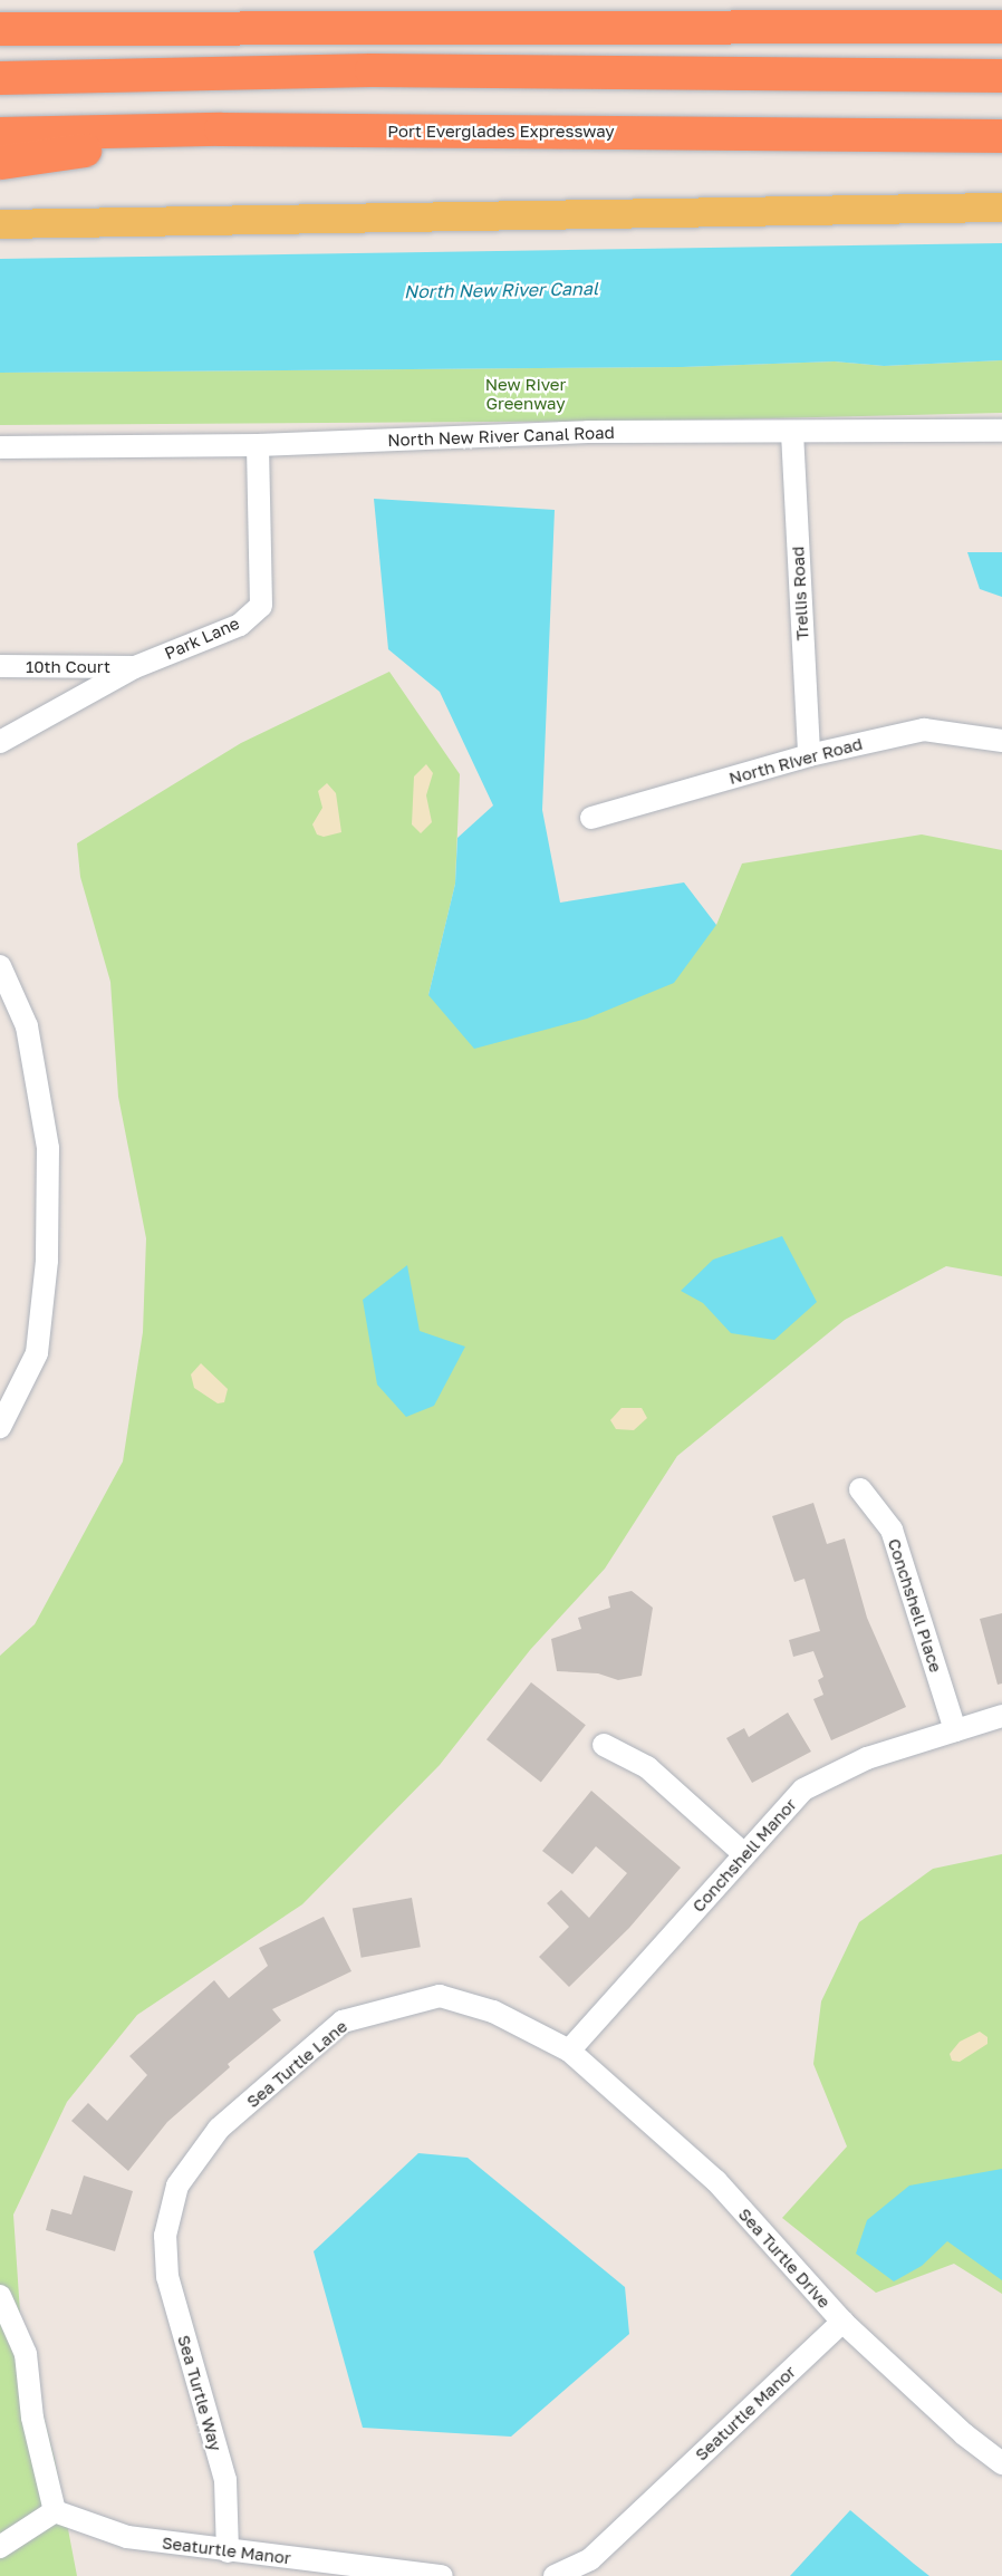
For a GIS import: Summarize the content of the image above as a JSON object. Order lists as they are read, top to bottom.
{
  "streets": {
    "highway": ["Port Everglades Expressway"],
    "street": [
      "North New River Canal Road",
      "Trellis Road",
      "Park Lane",
      "10th Court",
      "North River Road",
      "Conchshell Place",
      "Conchshell Manor",
      "Sea Turtle Lane",
      "Sea Turtle Drive",
      "Sea Turtle Way",
      "Seaturtle Manor"
    ]
  },
  "crossings": [
    ["North New River Canal Road", "Trellis Road"],
    ["North New River Canal Road", "Park Lane"],
    ["Trellis Road", "North River Road"],
    ["Park Lane", "10th Court"],
    ["Conchshell Place", "Conchshell Manor"],
    ["Conchshell Manor", "Sea Turtle Lane"],
    ["Conchshell Manor", "Sea Turtle Drive"],
    ["Sea Turtle Lane", "Sea Turtle Drive"],
    ["Sea Turtle Lane", "Sea Turtle Way"],
    ["Sea Turtle Drive", "Seaturtle Manor"],
    ["Sea Turtle Way", "Seaturtle Manor"]
  ],
  "water": ["North New River Canal"],
  "parks": ["New River Greenway"]
}
